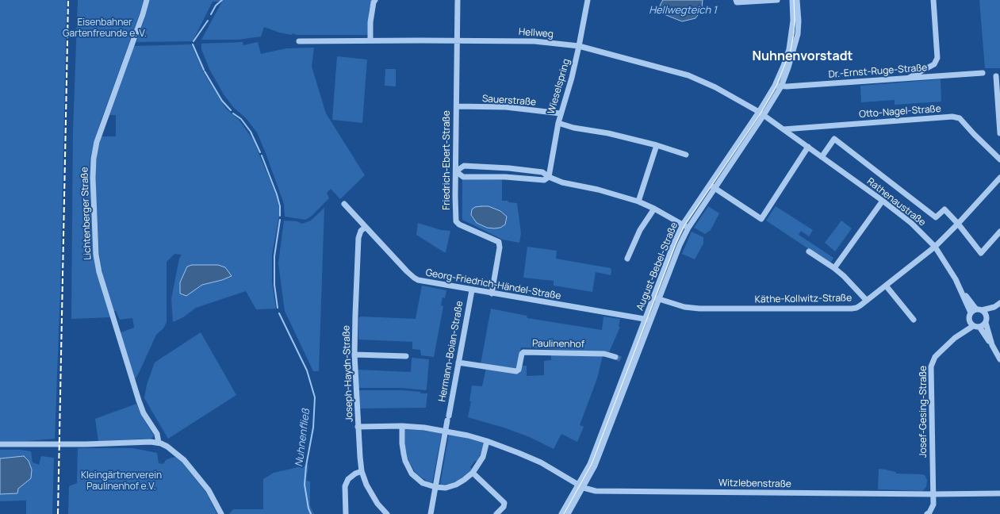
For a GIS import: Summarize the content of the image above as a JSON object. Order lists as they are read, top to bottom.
{
  "streets": {
    "street": [
      "Hellweg",
      "Dr.-Ernst-Ruge-Straße",
      "Wieselspring",
      "Sauerstraße",
      "Otto-Nagel-Straße",
      "Friedrich-Ebert-Straße",
      "Rathenaustraße",
      "Lichtenberger Straße",
      "August-Bebel-Straße",
      "Georg-Friedrich-Händel-Straße",
      "Käthe-Kollwitz-Straße",
      "Paulinenhof",
      "Hermann-Boian-Straße",
      "Joseph-Haydn-Straße",
      "Josef-Gesing-Straße",
      "Witzlebenstraße"
    ]
  },
  "crossings": [
    ["Hellweg", "Wieselspring"],
    ["Hellweg", "Friedrich-Ebert-Straße"],
    ["Hellweg", "Rathenaustraße"],
    ["Hellweg", "August-Bebel-Straße"],
    ["Dr.-Ernst-Ruge-Straße", "August-Bebel-Straße"],
    ["Wieselspring", "Sauerstraße"],
    ["Sauerstraße", "Friedrich-Ebert-Straße"],
    ["Otto-Nagel-Straße", "Rathenaustraße"],
    ["Friedrich-Ebert-Straße", "Georg-Friedrich-Händel-Straße"],
    ["Rathenaustraße", "August-Bebel-Straße"],
    ["Rathenaustraße", "Käthe-Kollwitz-Straße"],
    ["Rathenaustraße", "Josef-Gesing-Straße"],
    ["August-Bebel-Straße", "Georg-Friedrich-Händel-Straße"],
    ["August-Bebel-Straße", "Käthe-Kollwitz-Straße"],
    ["August-Bebel-Straße", "Witzlebenstraße"],
    ["Georg-Friedrich-Händel-Straße", "Hermann-Boian-Straße"],
    ["Georg-Friedrich-Händel-Straße", "Joseph-Haydn-Straße"],
    ["Paulinenhof", "Hermann-Boian-Straße"],
    ["Hermann-Boian-Straße", "Witzlebenstraße"],
    ["Joseph-Haydn-Straße", "Witzlebenstraße"],
    ["Josef-Gesing-Straße", "Witzlebenstraße"]
  ],
  "districts": ["Nuhnenvorstadt"],
  "water": ["Hellwegteich 1", "Nuhnenfließ"],
  "parks": ["Eisenbahner Gartenfreunde e. V.", "Kleingärtnerverein Paulinenhof e.V."]
}
